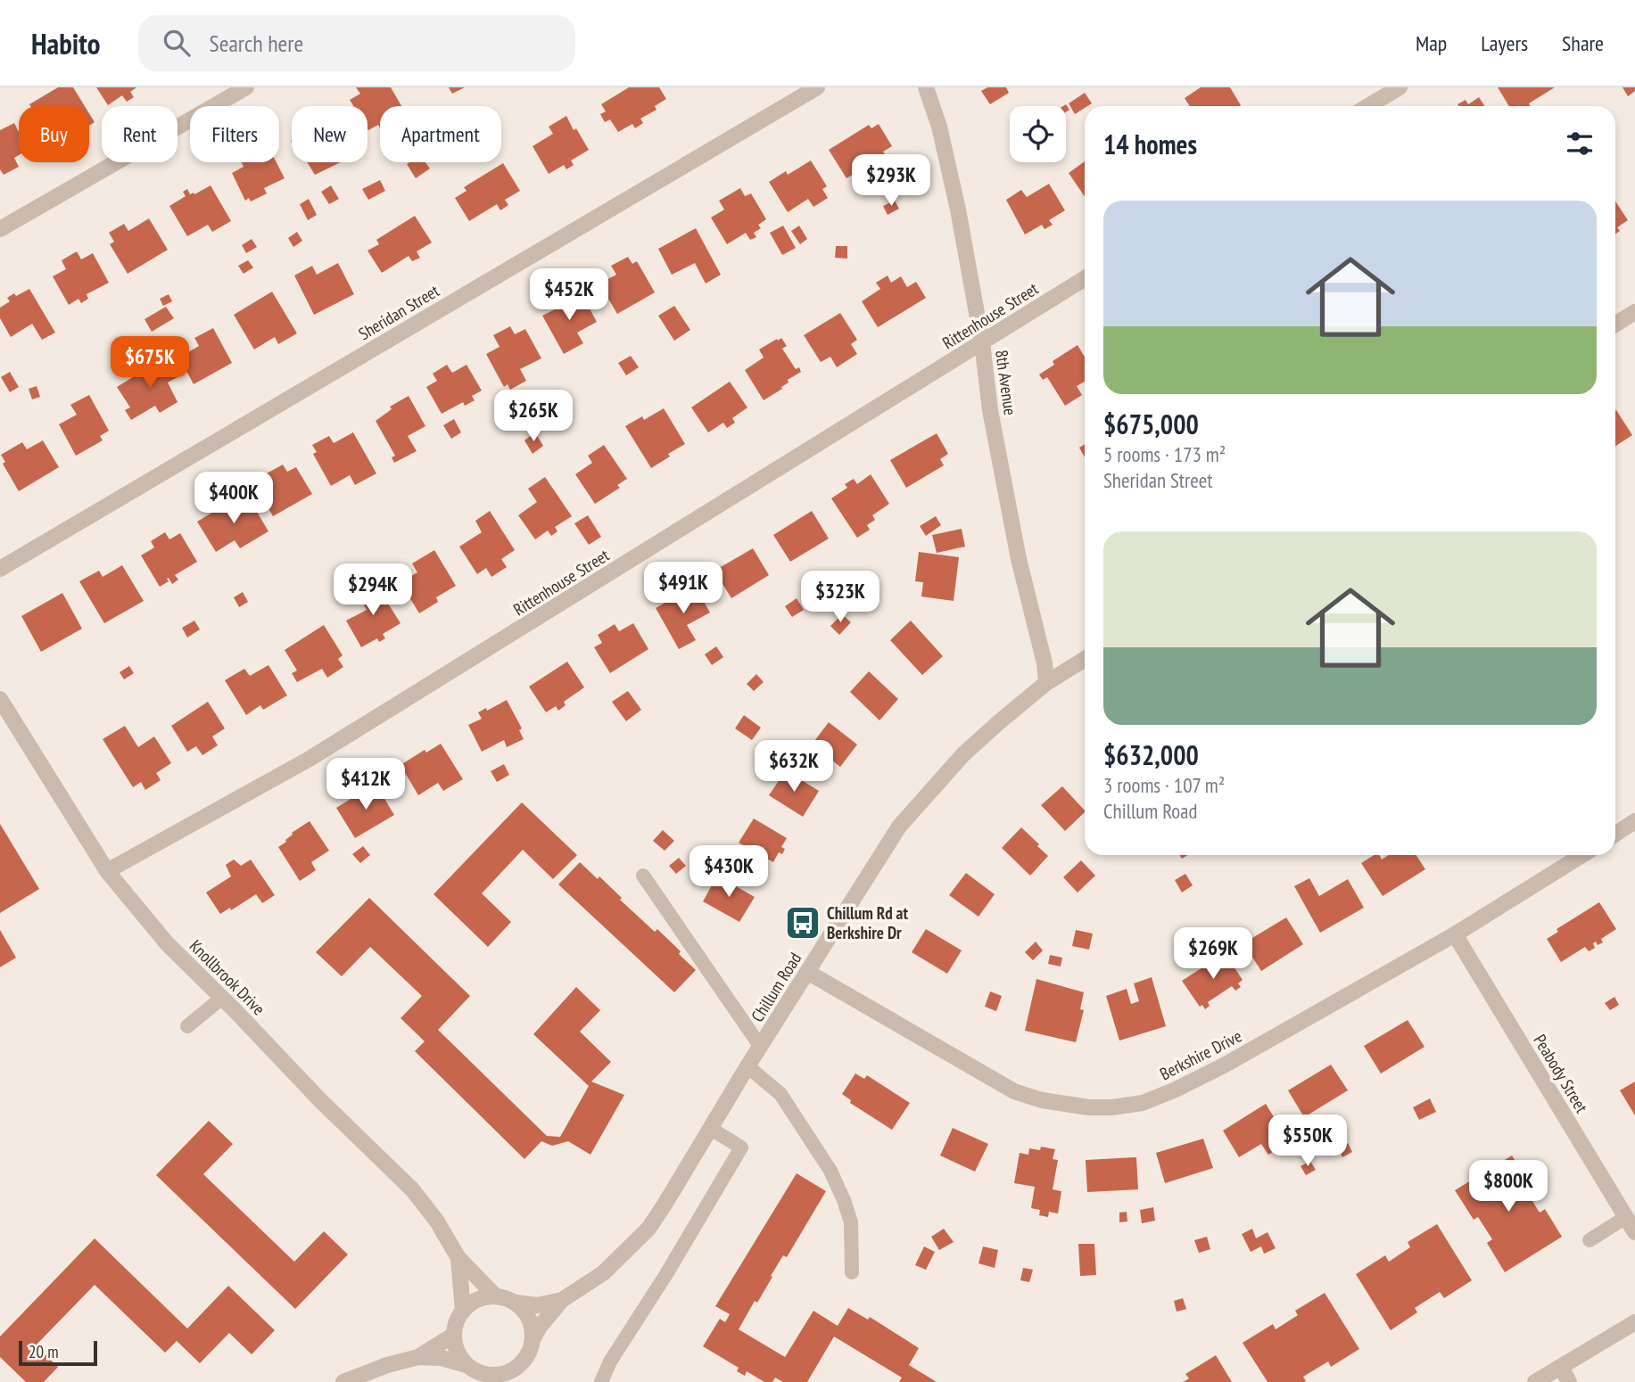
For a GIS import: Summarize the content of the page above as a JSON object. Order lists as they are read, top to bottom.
{
  "streets": {
    "street": [
      "Sheridan Street",
      "Rittenhouse Street",
      "8th Avenue",
      "Knollbrook Drive",
      "Chillum Road",
      "Berkshire Drive",
      "Peabody Street"
    ]
  },
  "crossings": [
    ["Rittenhouse Street", "8th Avenue"],
    ["Rittenhouse Street", "Knollbrook Drive"],
    ["8th Avenue", "Chillum Road"],
    ["Knollbrook Drive", "Chillum Road"],
    ["Chillum Road", "Berkshire Drive"],
    ["Berkshire Drive", "Peabody Street"]
  ],
  "places": {
    "bus stop": ["Chillum Rd at Berkshire Dr"]
  },
  "scale_bar": "20 m",
  "page": {
    "header": "Habito",
    "search": "Search here",
    "nav": ["Map", "Layers", "Share"],
    "chip": [
      "Buy",
      "Rent",
      "Filters",
      "New",
      "Apartment"
    ],
    "heading": "14 homes",
    "price": [
      "$293K",
      "$452K",
      "$675K",
      "$265K",
      "$400K",
      "$491K",
      "$294K",
      "$323K",
      "$632K",
      "$412K",
      "$430K",
      "$269K",
      "$550K",
      "$800K"
    ],
    "list": [
      {
        "name": "$675,000",
        "note": "5 rooms · 173 m² · Sheridan Street"
      },
      {
        "name": "$632,000",
        "note": "3 rooms · 107 m² · Chillum Road"
      }
    ],
    "scale": "20 m"
  }
}
